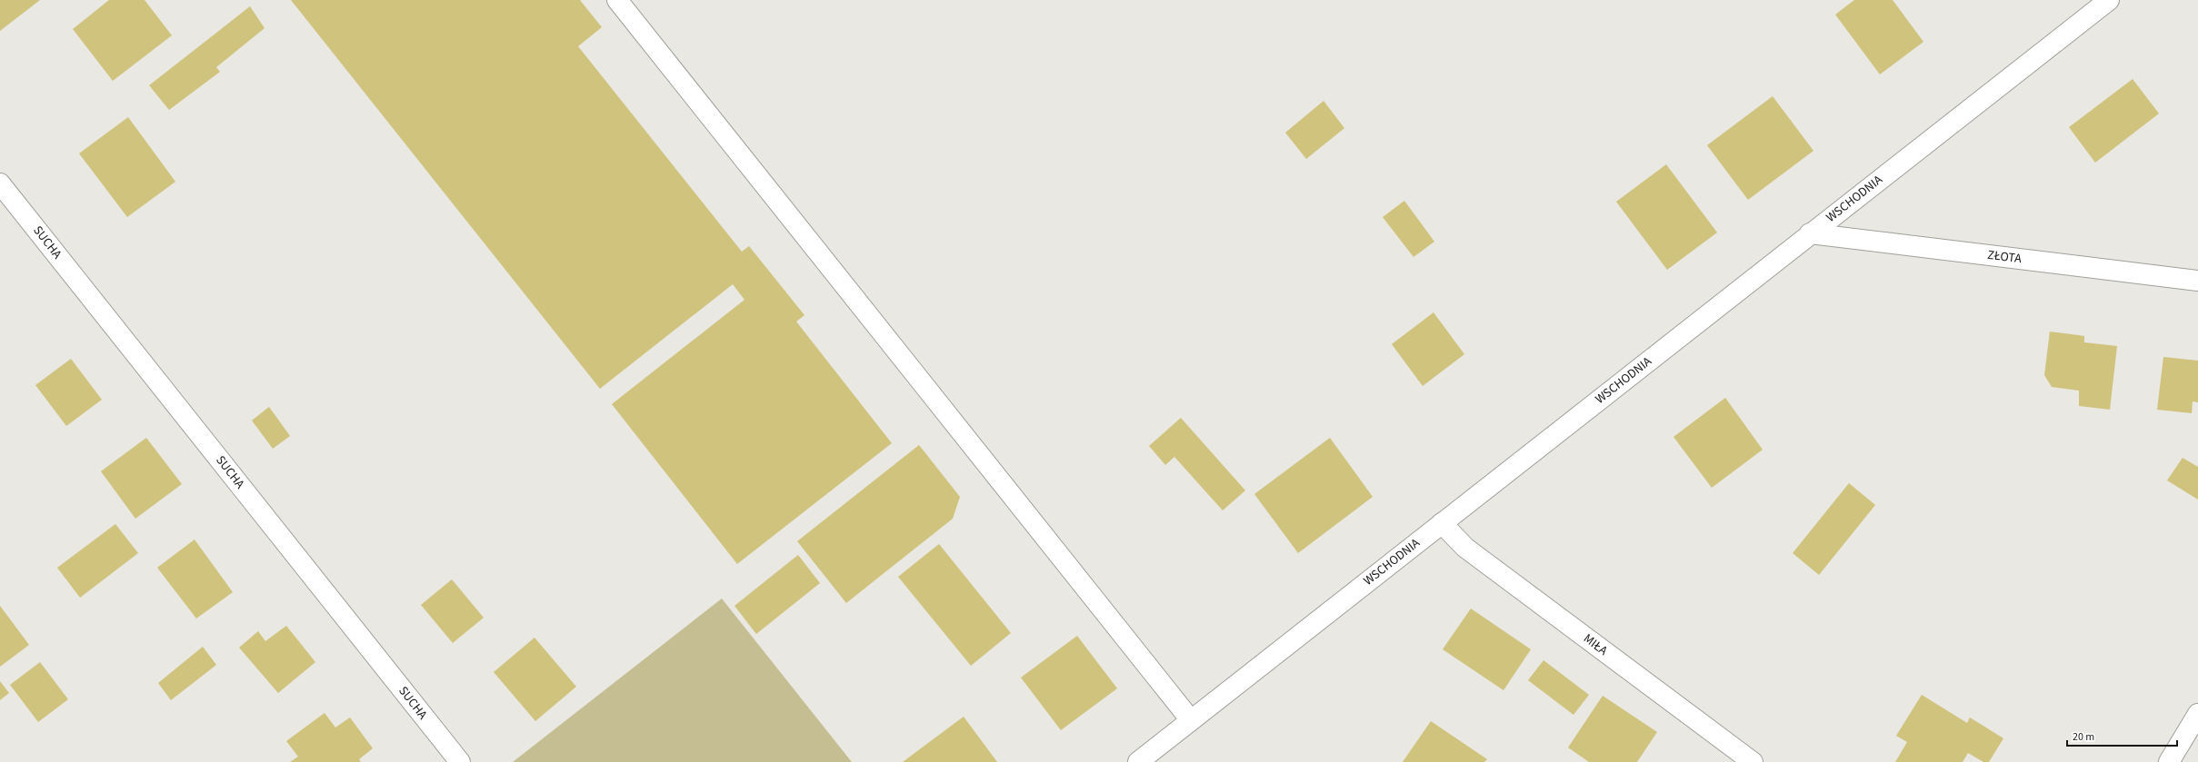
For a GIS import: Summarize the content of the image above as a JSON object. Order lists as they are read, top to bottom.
{
  "streets": {
    "street": [
      "WSCHODNIA",
      "SUCHA",
      "ZŁOTA",
      "MIŁA"
    ]
  },
  "crossings": [
    ["WSCHODNIA", "ZŁOTA"],
    ["WSCHODNIA", "MIŁA"]
  ],
  "scale_bar": "20 m"
}
